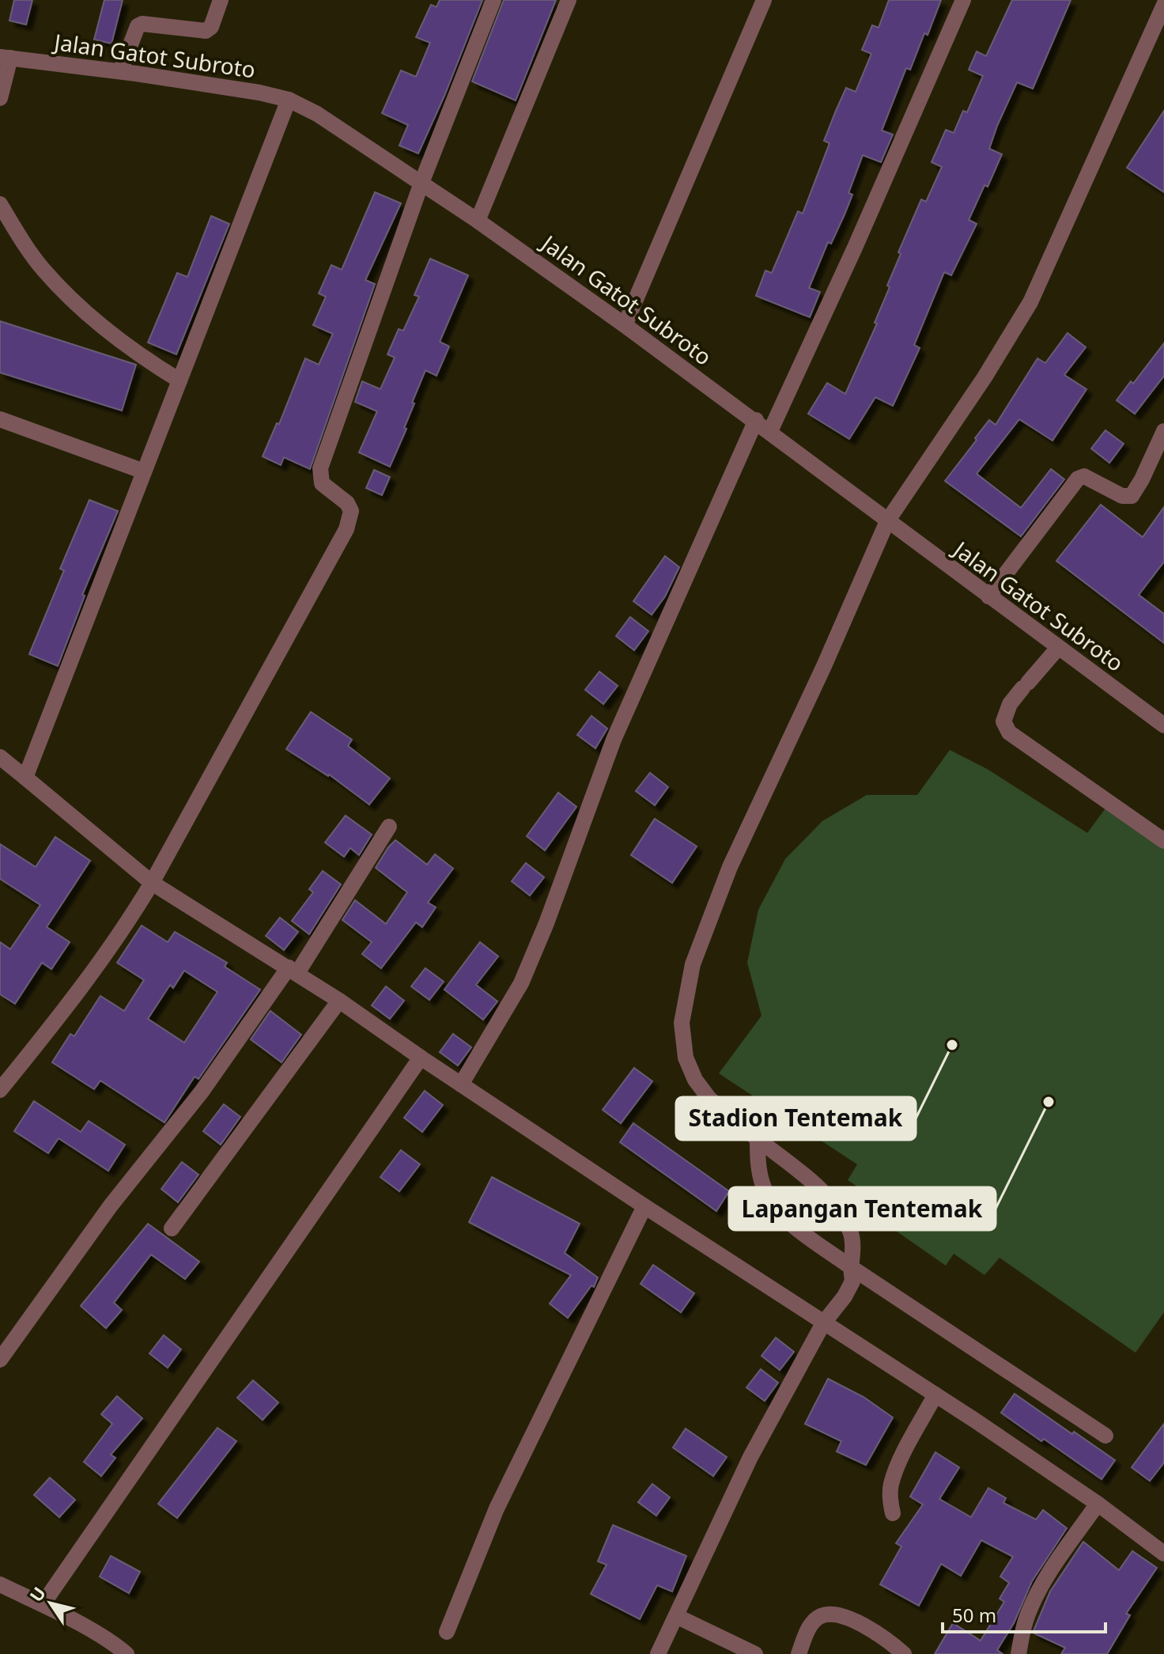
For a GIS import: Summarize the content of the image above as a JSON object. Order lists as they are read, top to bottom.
{
  "streets": {
    "street": ["Jalan Gatot Subroto"]
  },
  "places": ["Stadion Tentemak", "Lapangan Tentemak"],
  "scale_bar": "50 m",
  "north": "top left"
}
